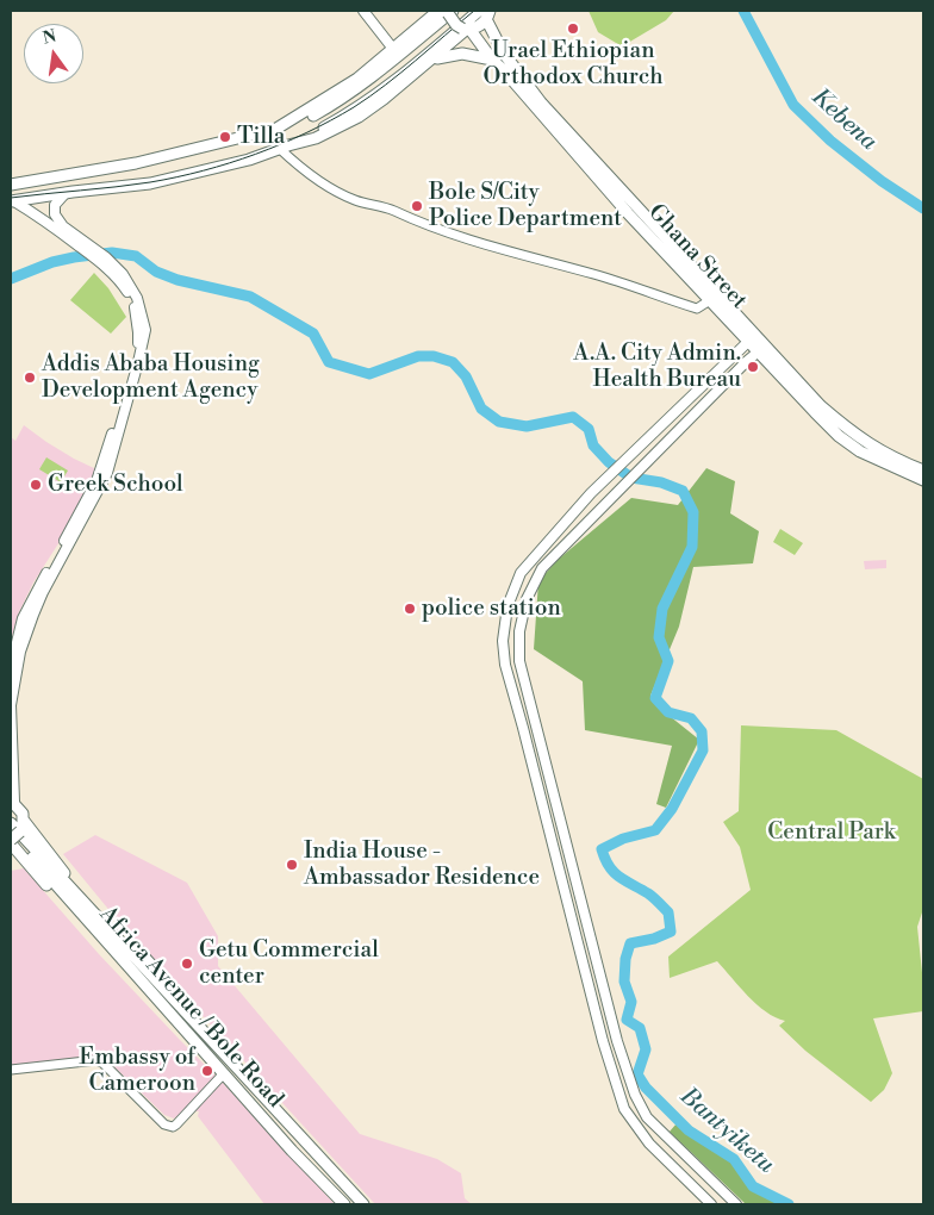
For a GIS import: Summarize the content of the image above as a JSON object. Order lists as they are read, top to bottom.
{
  "streets": {
    "main road": ["Ghana Street", "Africa Avenue / Bole Road"]
  },
  "water": ["Kebena", "Bantyiketu"],
  "parks": ["Central Park"],
  "places": [
    "Urael Ethiopian Orthodox Church",
    "Tilla",
    "Bole S/City Police Department",
    "A.A. City Admin. Health Bureau",
    "Addis Ababa Housing Development Agency",
    "Greek School",
    "police station",
    "India House - Ambassador Residence",
    "Getu Commercial center",
    "Embassy of Cameroon"
  ],
  "north": "top"
}
